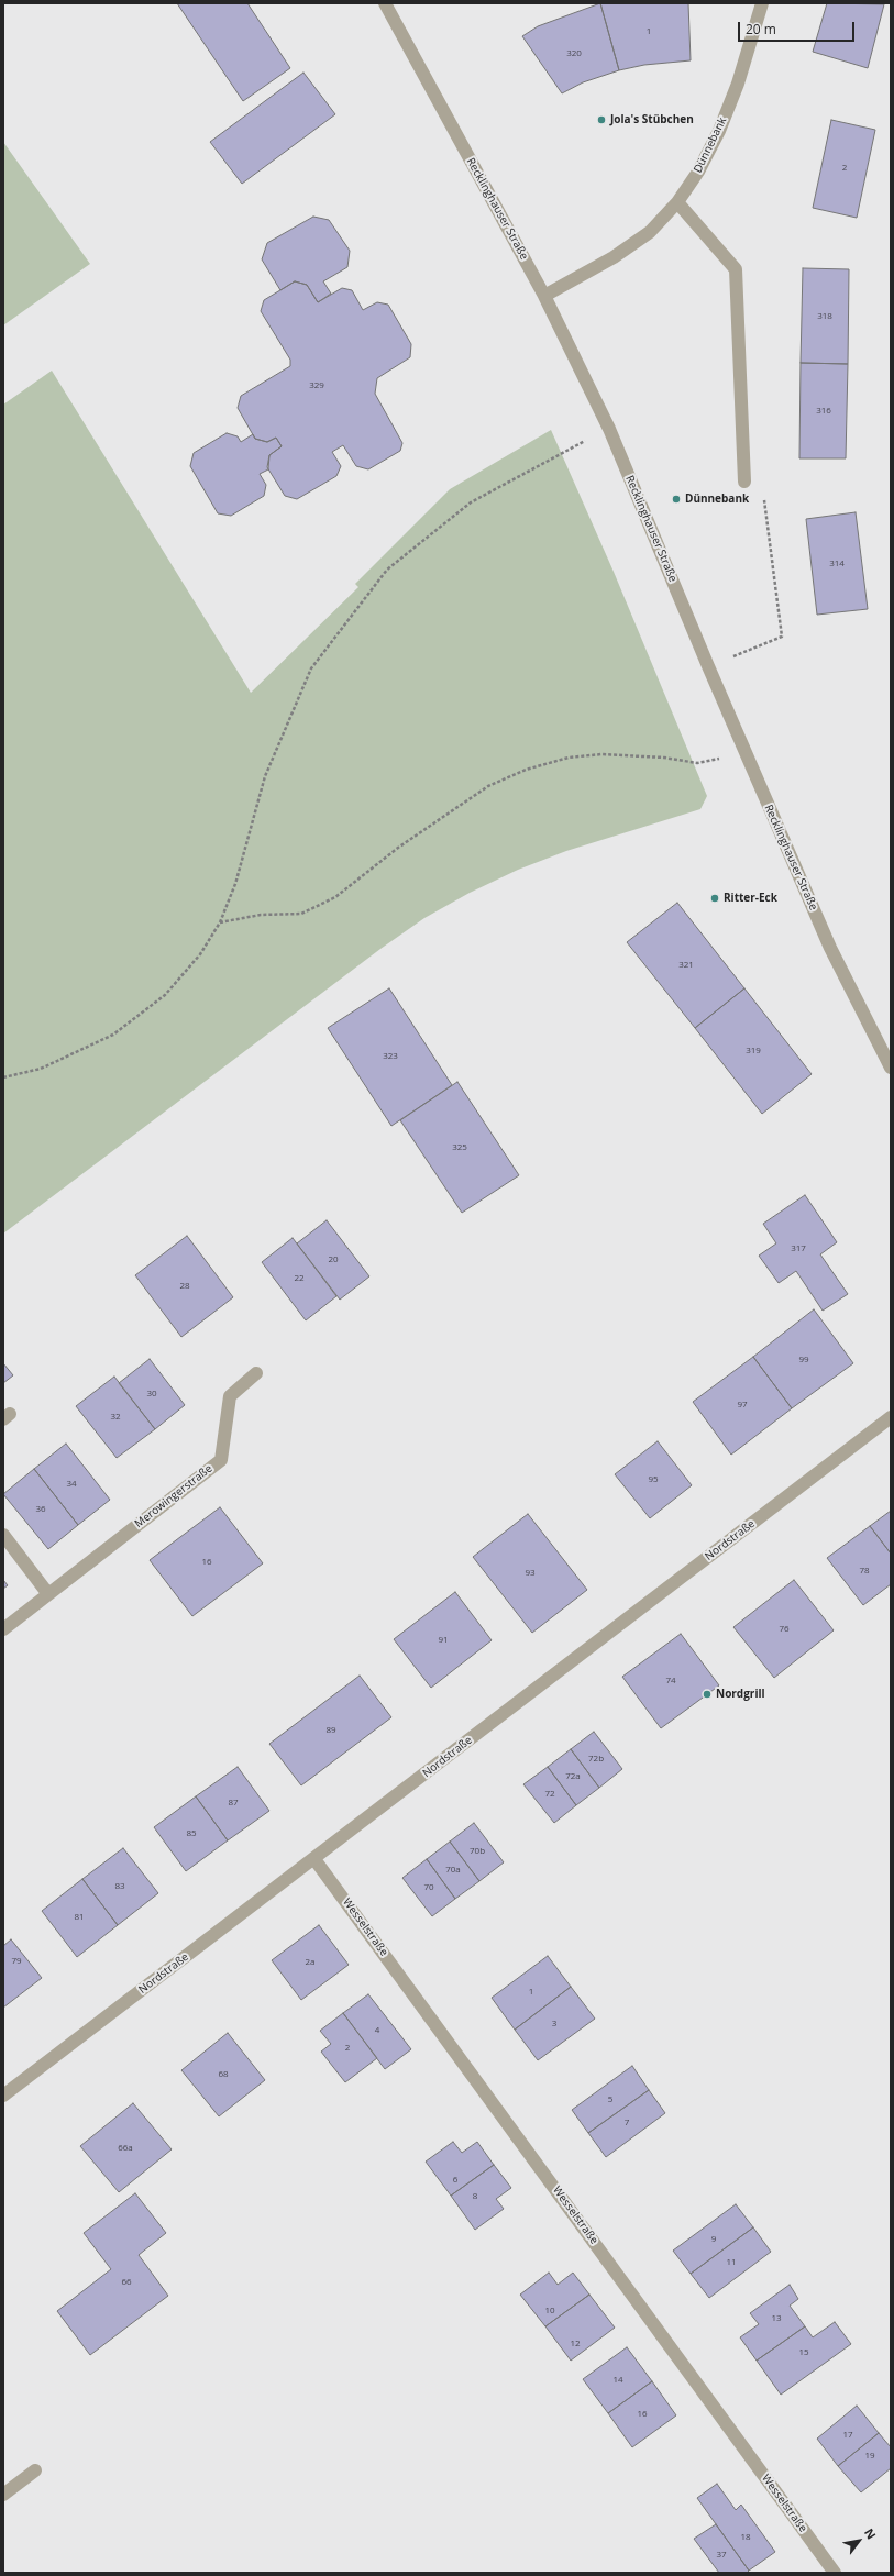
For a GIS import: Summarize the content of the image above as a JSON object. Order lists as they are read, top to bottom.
{
  "streets": {
    "street": [
      "Dünnebank",
      "Recklinghauser Straße",
      "Merowingerstraße",
      "Nordstraße",
      "Wesselstraße"
    ]
  },
  "crossings": [
    ["Dünnebank", "Recklinghauser Straße"],
    ["Nordstraße", "Wesselstraße"]
  ],
  "places": [
    "Jola's Stübchen",
    "Dünnebank",
    "Ritter-Eck",
    "Nordgrill"
  ],
  "house_numbers": [
    "1",
    "320",
    "2",
    "318",
    "329",
    "316",
    "314",
    "321",
    "319",
    "323",
    "325",
    "317",
    "20",
    "22",
    "28",
    "99",
    "30",
    "97",
    "32",
    "95",
    "34",
    "36",
    "16",
    "78",
    "93",
    "76",
    "91",
    "74",
    "89",
    "72b",
    "72a",
    "72",
    "87",
    "85",
    "70b",
    "70a",
    "83",
    "70",
    "81",
    "79",
    "2a",
    "1",
    "3",
    "4",
    "2",
    "68",
    "5",
    "7",
    "66a",
    "6",
    "8",
    "9",
    "11",
    "66",
    "10",
    "13",
    "12",
    "15",
    "14",
    "16",
    "17",
    "19",
    "18",
    "37"
  ],
  "scale_bar": "20 m",
  "north": "top right"
}
